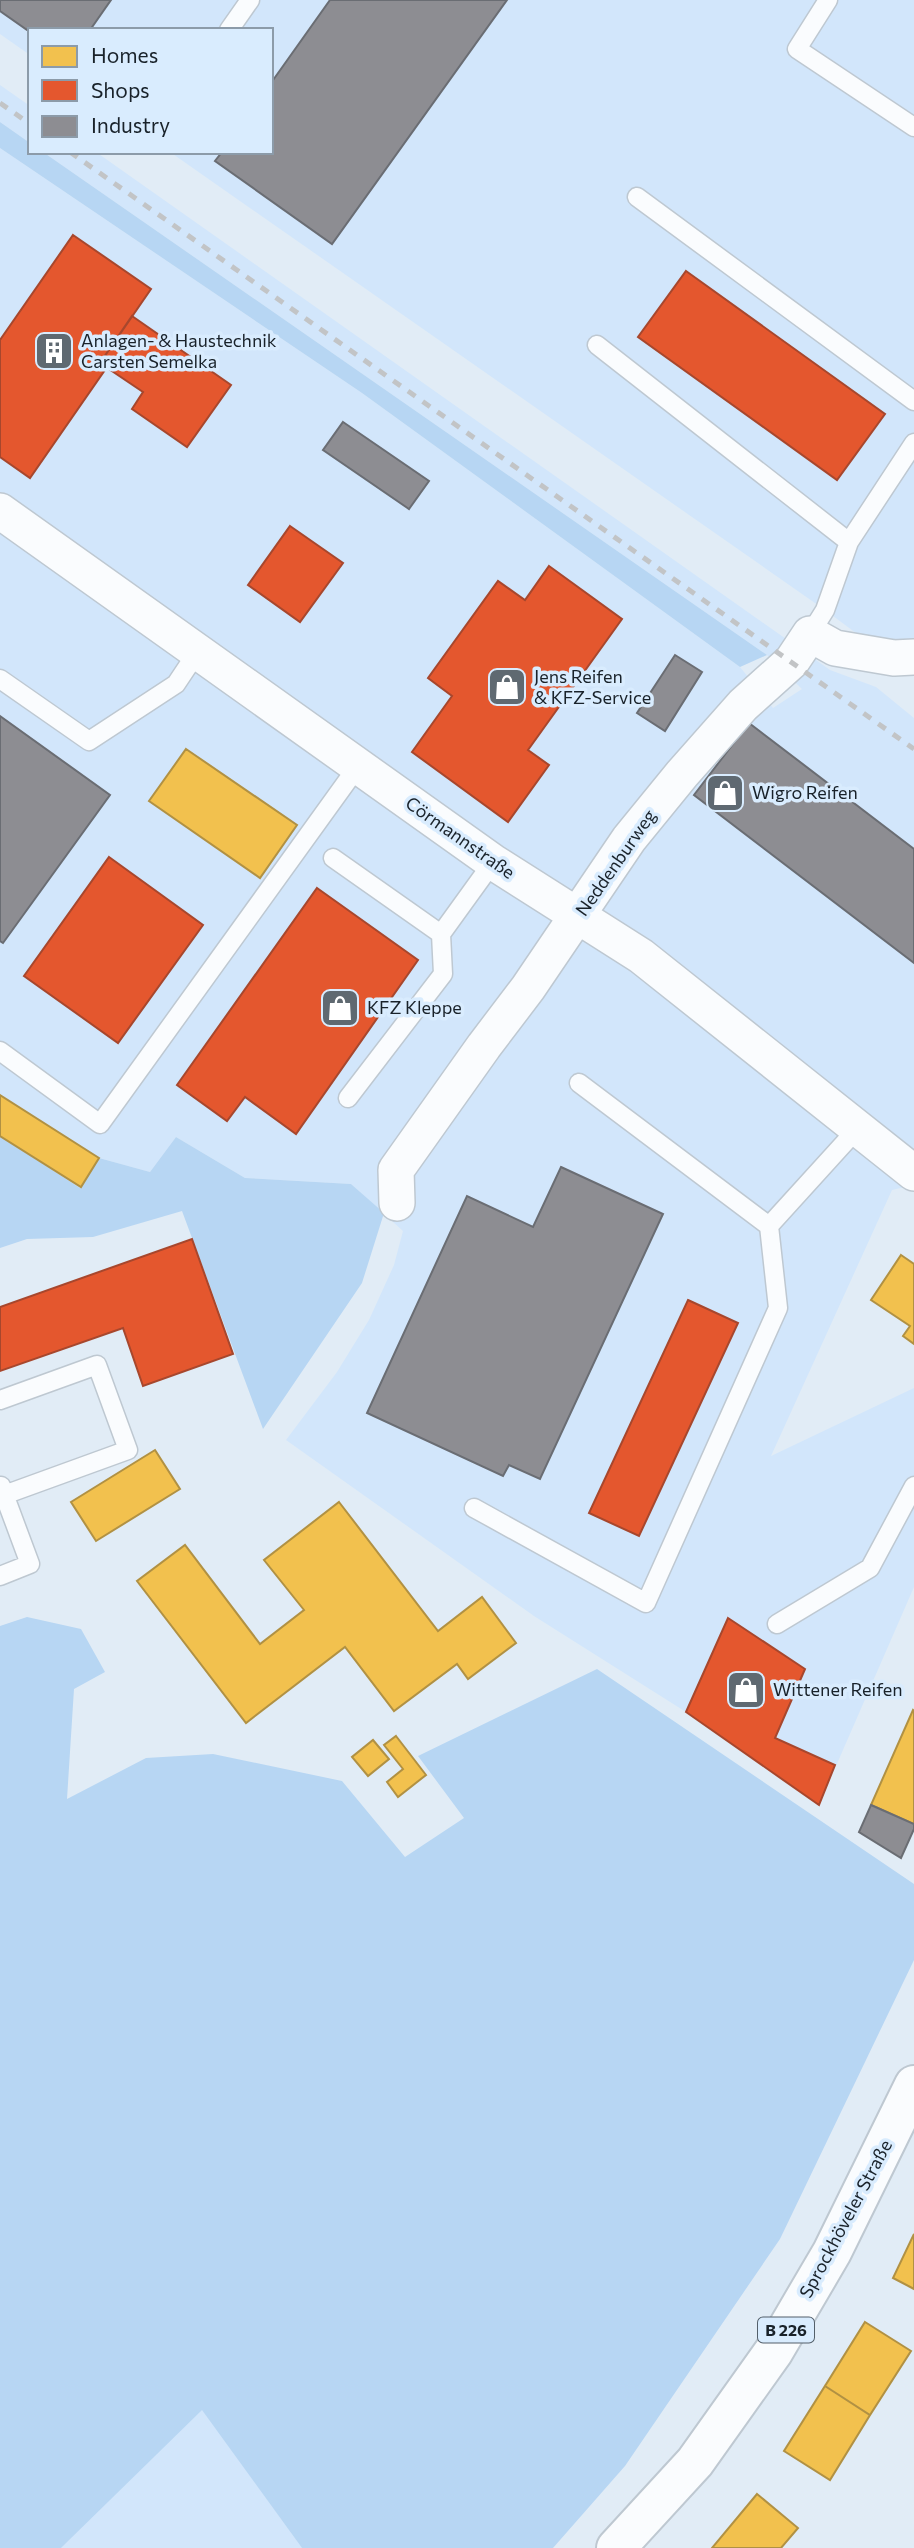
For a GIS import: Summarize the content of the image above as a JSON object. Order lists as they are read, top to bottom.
{
  "streets": {
    "main road": ["Sprockhöveler Straße", "B 226"],
    "street": ["Cörmannstraße", "Neddenburweg"]
  },
  "crossings": [
    ["Cörmannstraße", "Neddenburweg"]
  ],
  "places": {
    "building": ["Anlagen- & Haustechnik Carsten Semelka"],
    "shop": [
      "Jens Reifen & KFZ-Service",
      "Wigro Reifen",
      "KFZ Kleppe",
      "Wittener Reifen"
    ]
  },
  "legend": ["Homes", "Shops", "Industry"]
}
